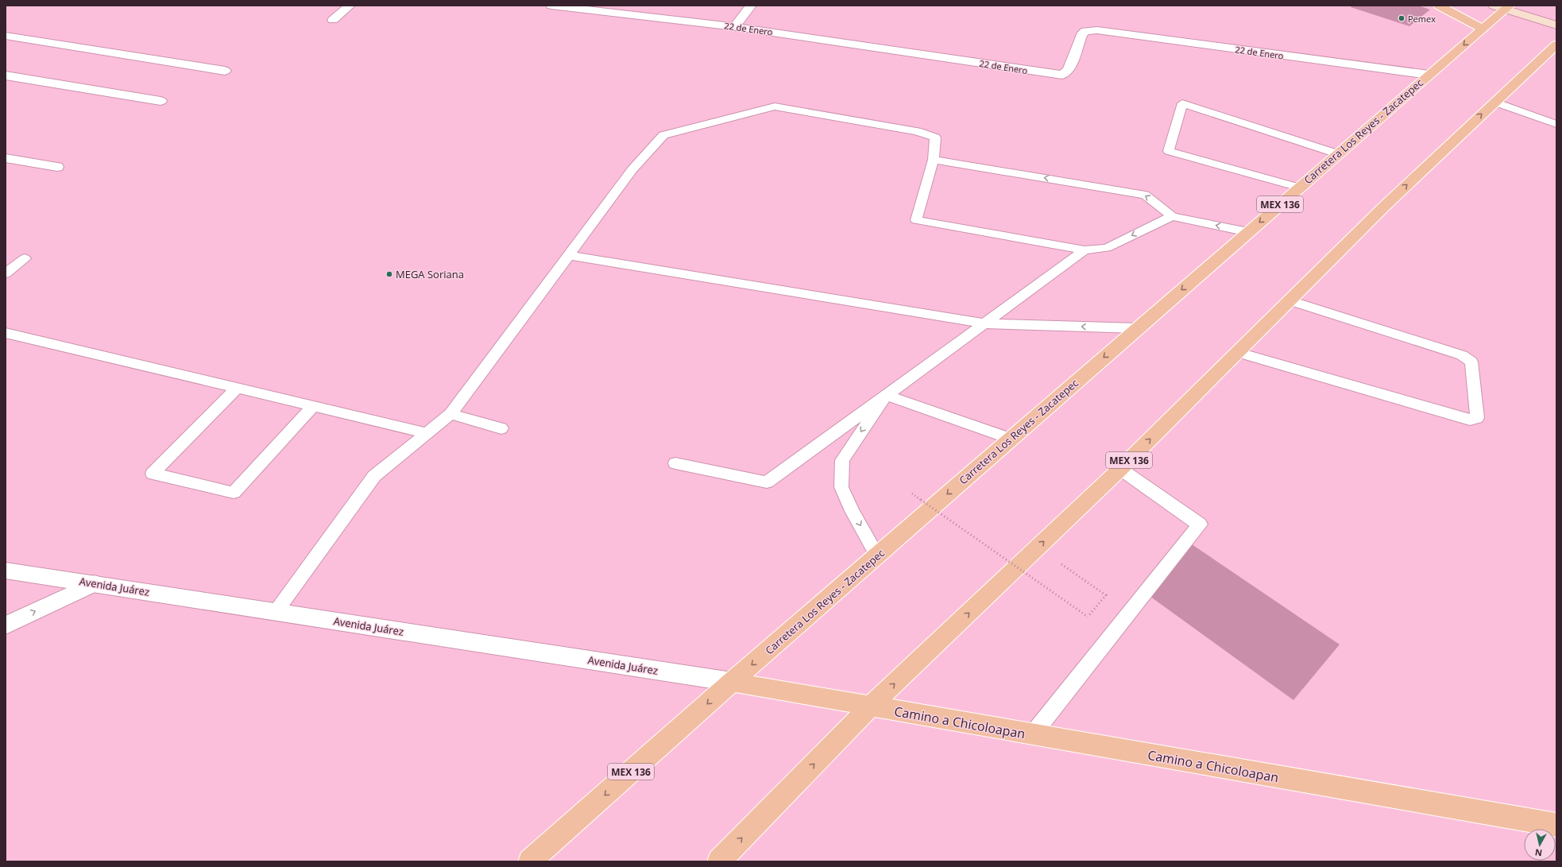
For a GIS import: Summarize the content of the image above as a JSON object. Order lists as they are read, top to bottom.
{
  "streets": {
    "main road": ["Carretera Los Reyes - Zacatepec", "MEX 136", "Camino a Chicoloapan"],
    "street": ["22 de Enero", "Avenida Juárez"]
  },
  "crossings": [
    ["22 de Enero", "Carretera Los Reyes - Zacatepec"],
    ["Carretera Los Reyes - Zacatepec", "Avenida Juárez"],
    ["Carretera Los Reyes - Zacatepec", "Camino a Chicoloapan"],
    ["MEX 136", "Camino a Chicoloapan"],
    ["Avenida Juárez", "Camino a Chicoloapan"]
  ],
  "places": ["Pemex", "MEGA Soriana"],
  "north": "bottom"
}
